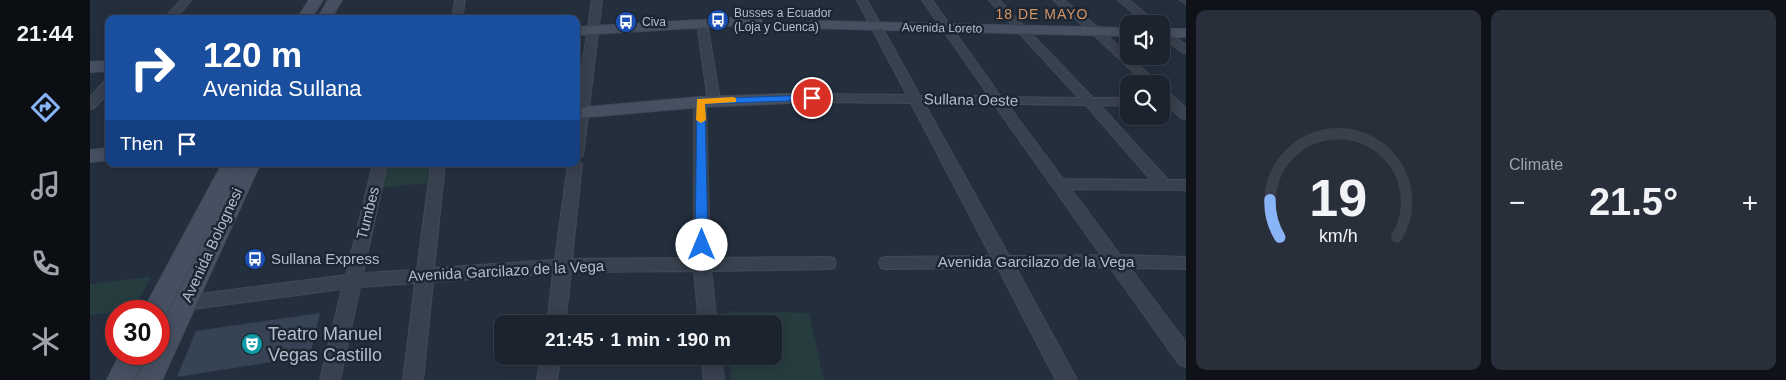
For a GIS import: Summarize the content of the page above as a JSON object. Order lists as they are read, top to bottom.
{
  "streets": {
    "main road": ["Avenida Loreto", "Avenida Bolognesi"],
    "street": ["Sullana Oeste", "Tumbes", "Avenida Garcilazo de la Vega"]
  },
  "crossings": [
    ["Tumbes", "Avenida Garcilazo de la Vega"],
    ["Avenida Bolognesi", "Avenida Garcilazo de la Vega"]
  ],
  "districts": ["18 DE MAYO"],
  "places": {
    "bus stop": ["Busses a Ecuador (Loja y Cuenca)", "Civa", "Sullana Express"],
    "theatre": ["Teatro Manuel Vegas Castillo"]
  },
  "page": {
    "tabs": "21:44",
    "tile": "Climate",
    "turn": ["120 m", "Avenida Sullana"],
    "then": "Then",
    "heat": ["−", "21.5°", "+"],
    "limit": "30",
    "trip": "21:45 · 1 min · 190 m",
    "gauge": ["19", "km/h"]
  }
}
